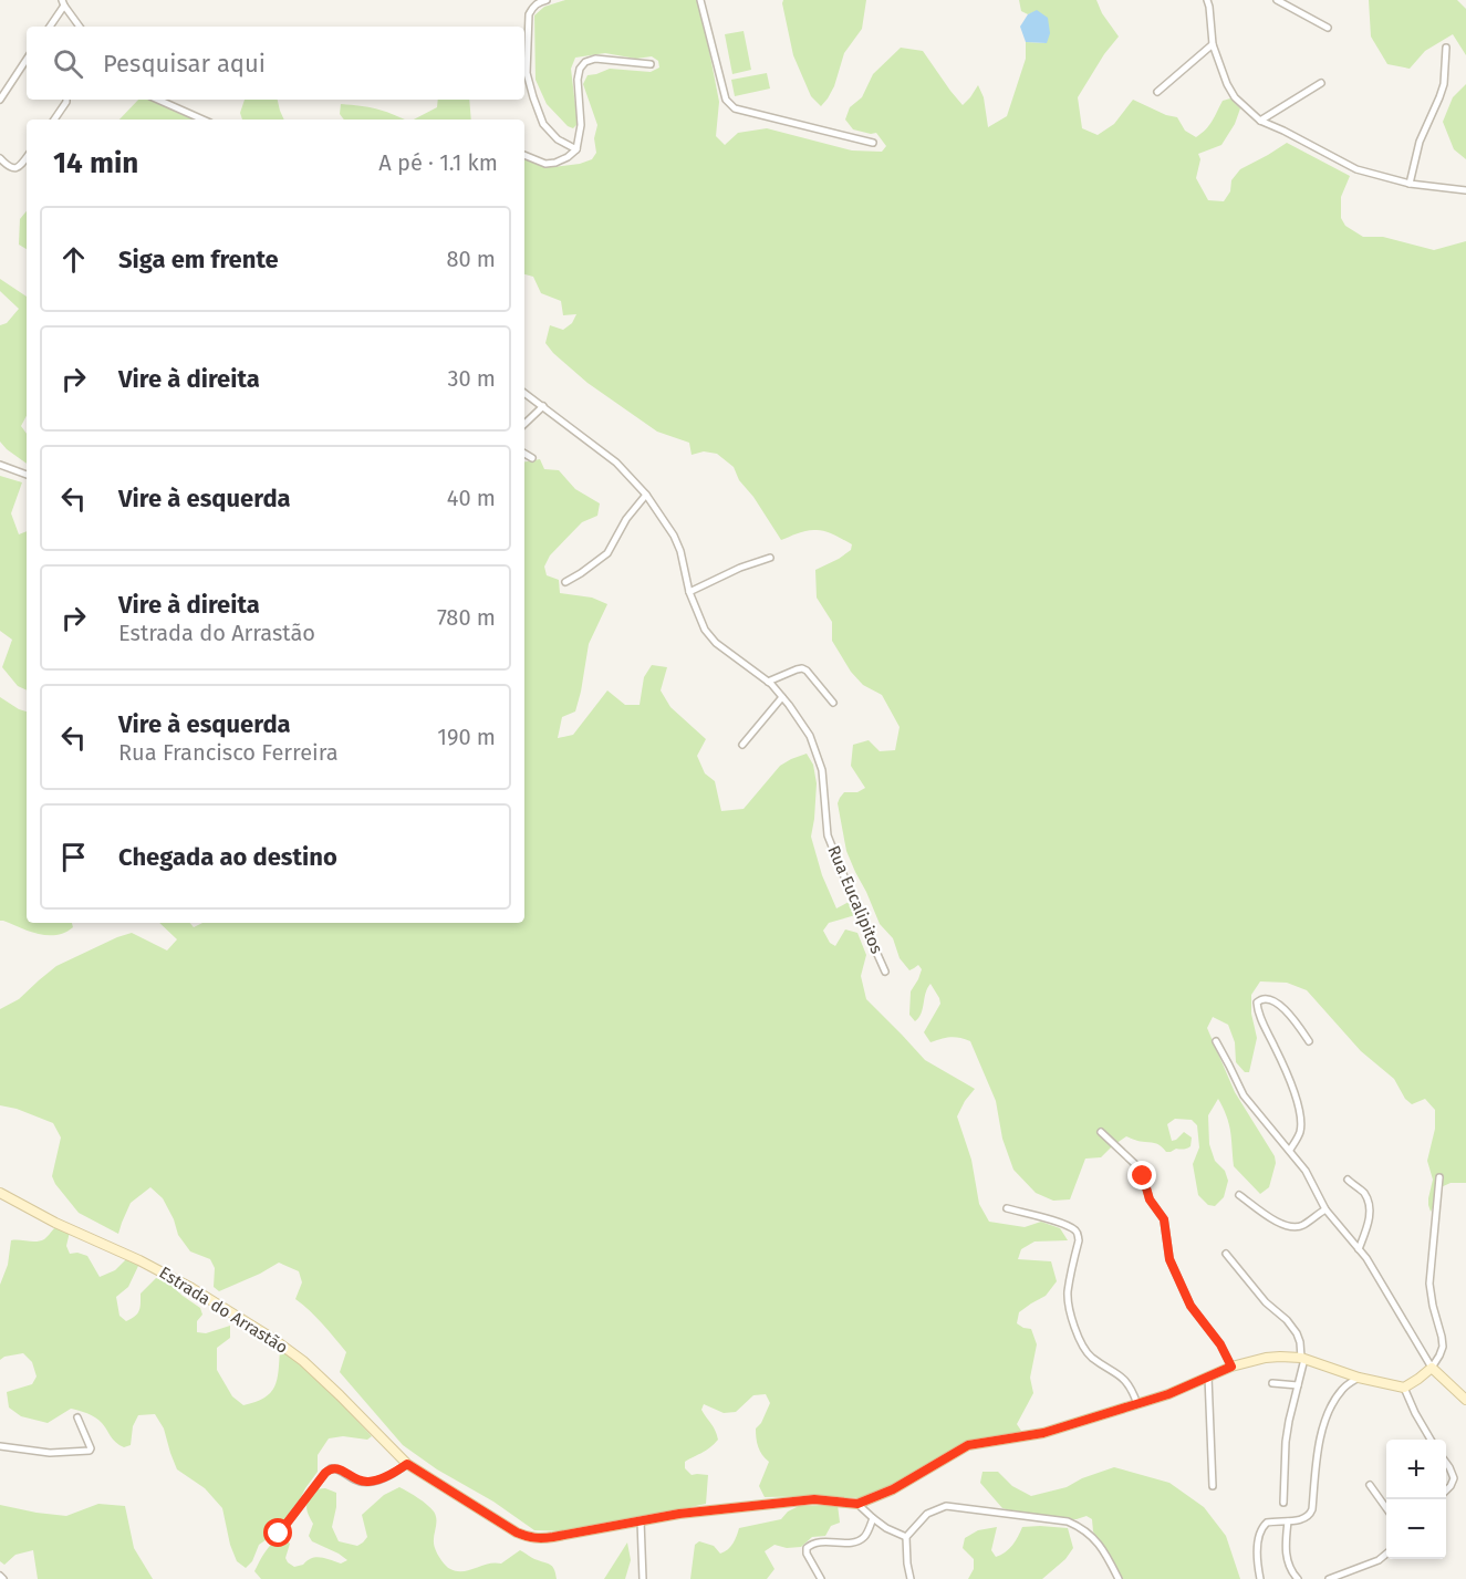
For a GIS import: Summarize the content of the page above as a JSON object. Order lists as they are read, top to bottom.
{
  "streets": {
    "street": ["Rua Eucalipitos", "Estrada do Arrastão"]
  },
  "page": {
    "search": "Pesquisar aqui",
    "heading": ["14 min", "A pé · 1.1 km"],
    "list": [
      ["Siga em frente", "80 m"],
      ["Vire à direita", "30 m"],
      ["Vire à esquerda", "40 m"],
      ["Vire à direita", "Estrada do Arrastão", "780 m"],
      ["Vire à esquerda", "Rua Francisco Ferreira", "190 m"],
      "Chegada ao destino"
    ],
    "map_buttons": ["+", "−"]
  }
}
